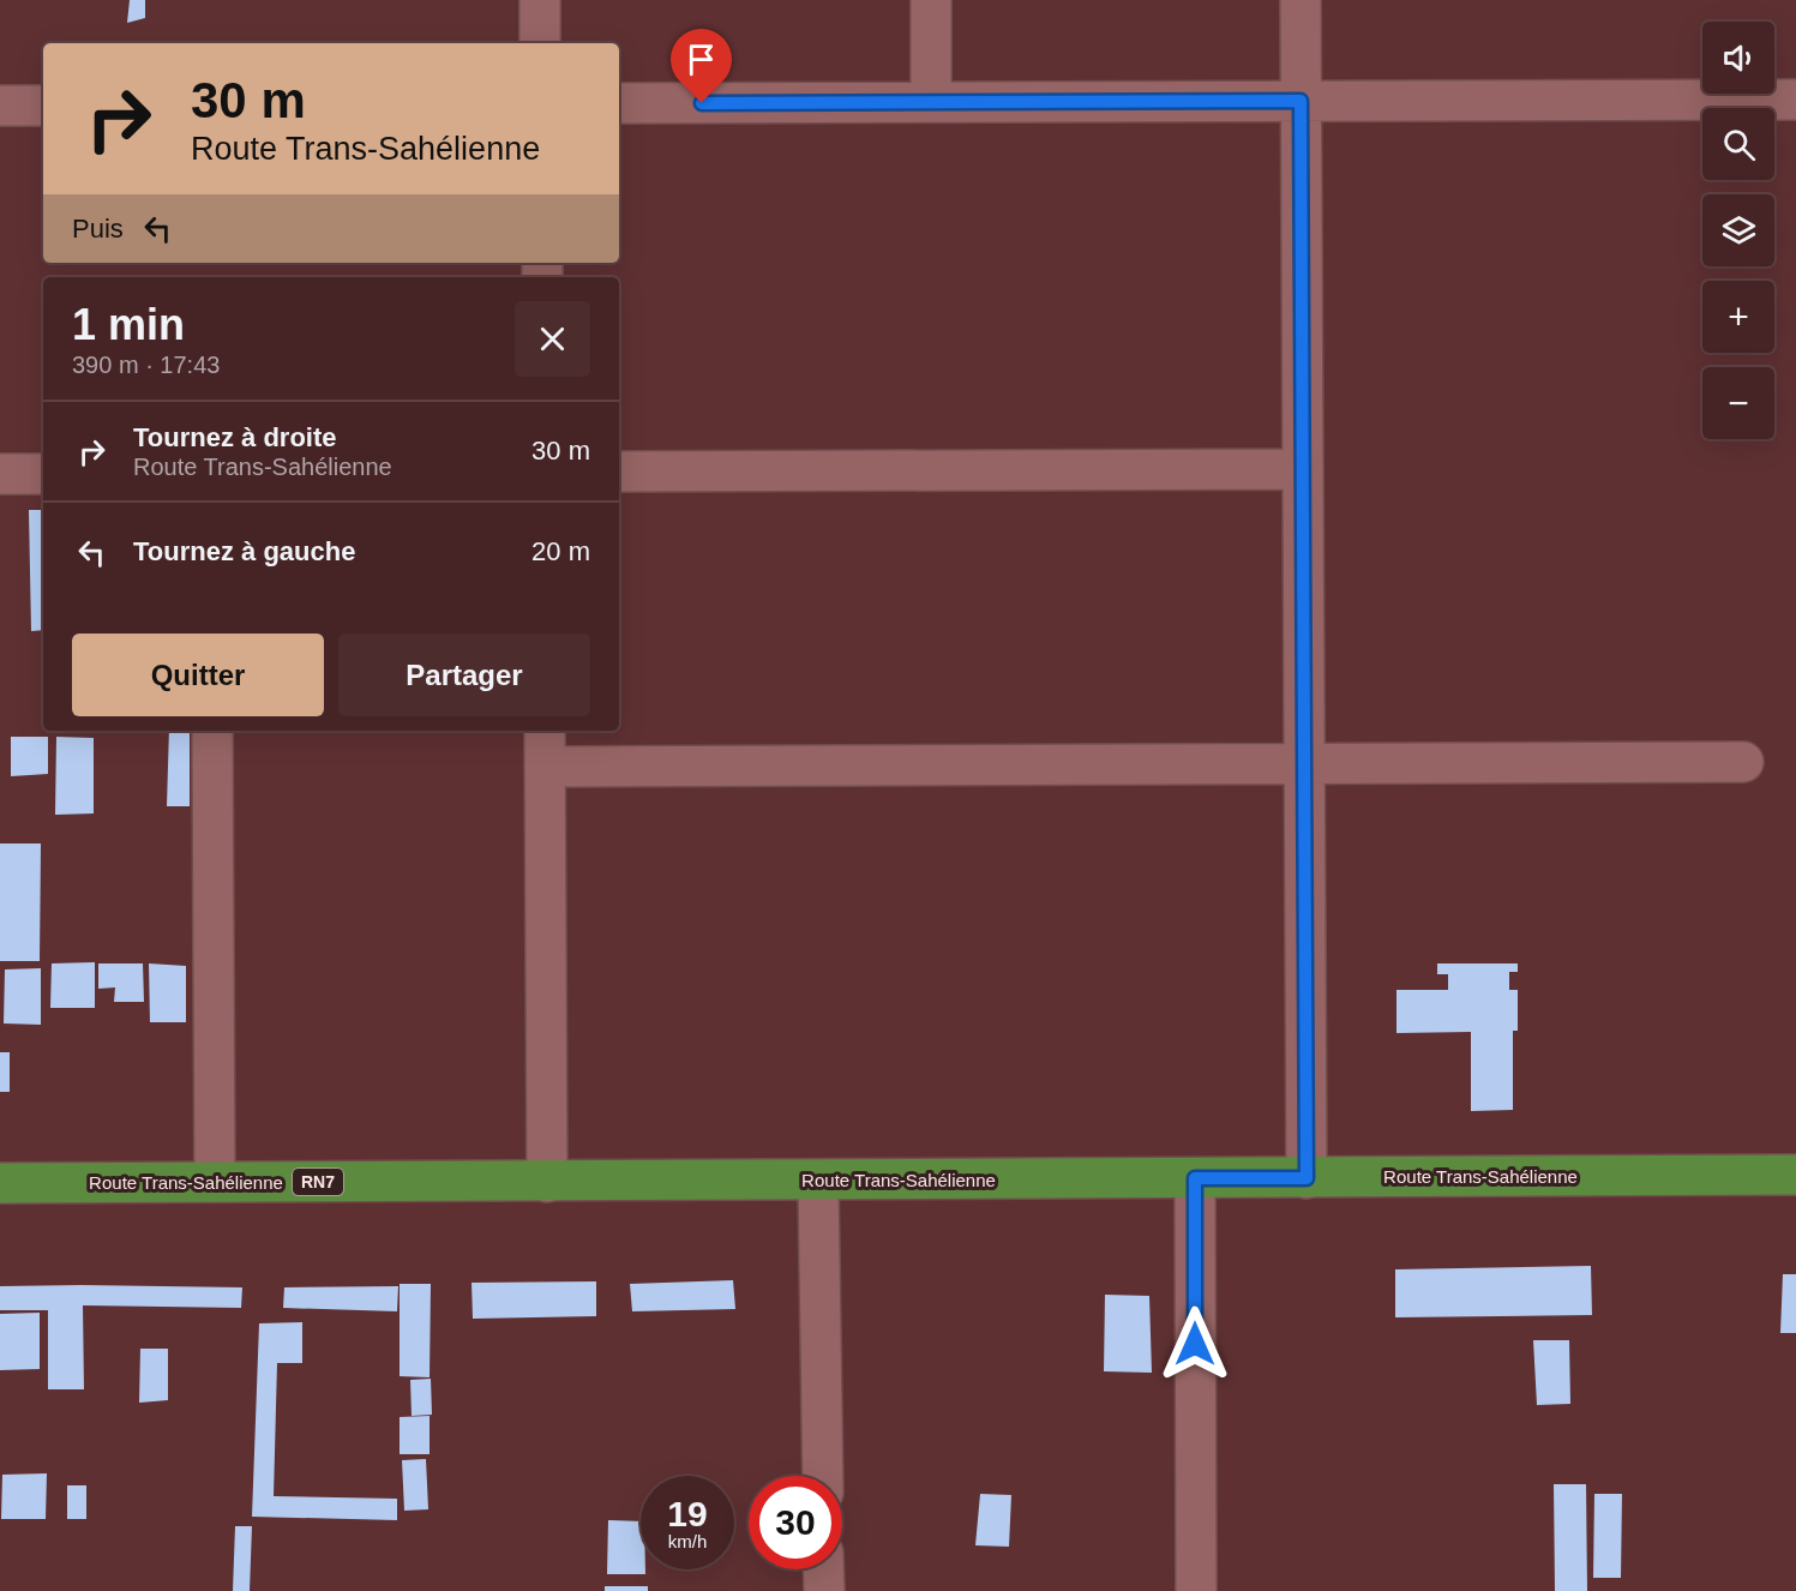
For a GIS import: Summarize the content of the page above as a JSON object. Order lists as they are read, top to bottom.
{
  "streets": {
    "highway": ["Route Trans-Sahélienne", "RN7"]
  },
  "page": {
    "map_buttons": ["+", "−"],
    "turn": ["30 m", "Route Trans-Sahélienne"],
    "then": "Puis",
    "heading": ["1 min", "390 m · 17:43"],
    "list": [
      {
        "name": "Tournez à droite",
        "note": "Route Trans-Sahélienne",
        "value": "30 m"
      },
      {
        "name": "Tournez à gauche",
        "value": "20 m"
      }
    ],
    "buttons": ["Quitter", "Partager"],
    "speed": "19 km/h",
    "limit": "30"
  }
}
